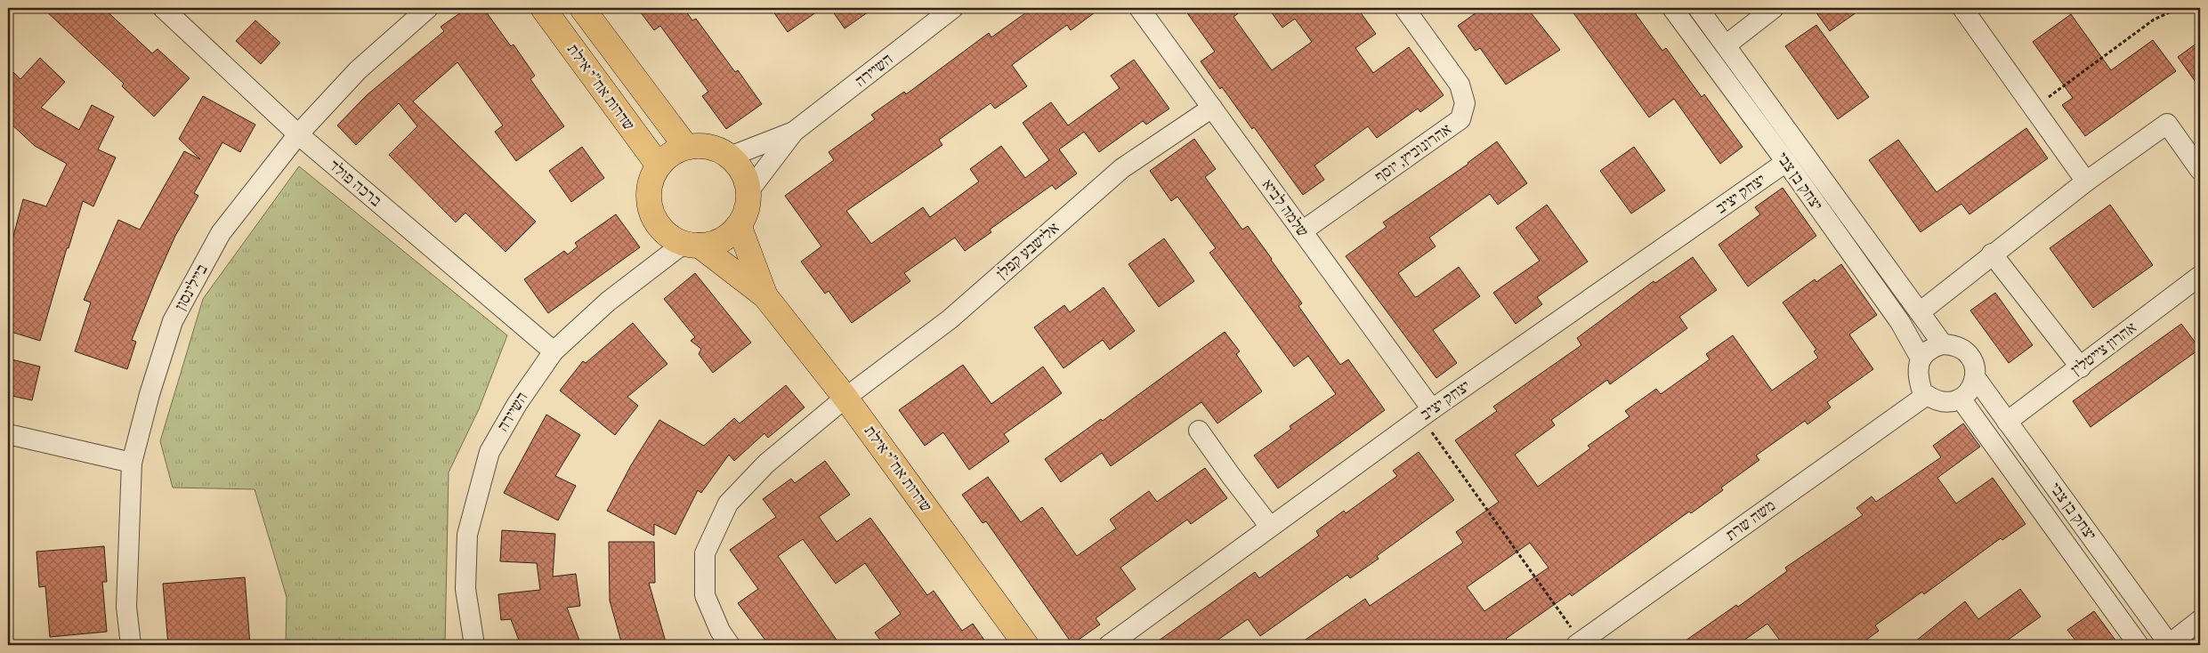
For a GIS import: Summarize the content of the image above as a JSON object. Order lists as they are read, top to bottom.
{
  "streets": {
    "main road": ["שדרות אח\"י אילת"],
    "street": [
      "השיירה",
      "אהרונוביץ, יוסף",
      "יצחק בן צבי",
      "ברכה פולד",
      "יצחק יציב",
      "שלמה לביא",
      "אלישבע קפלן",
      "ביילינסון",
      "אהרון צייטלין",
      "משה שרת"
    ]
  },
  "crossings": [
    ["השיירה", "שדרות אח\"י אילת"],
    ["השיירה", "ברכה פולד"],
    ["שדרות אח\"י אילת", "אלישבע קפלן"],
    ["אהרונוביץ, יוסף", "שלמה לביא"],
    ["יצחק בן צבי", "יצחק יציב"],
    ["יצחק בן צבי", "אהרון צייטלין"],
    ["יצחק בן צבי", "משה שרת"],
    ["ברכה פולד", "ביילינסון"],
    ["יצחק יציב", "שלמה לביא"],
    ["שלמה לביא", "אלישבע קפלן"]
  ]
}
